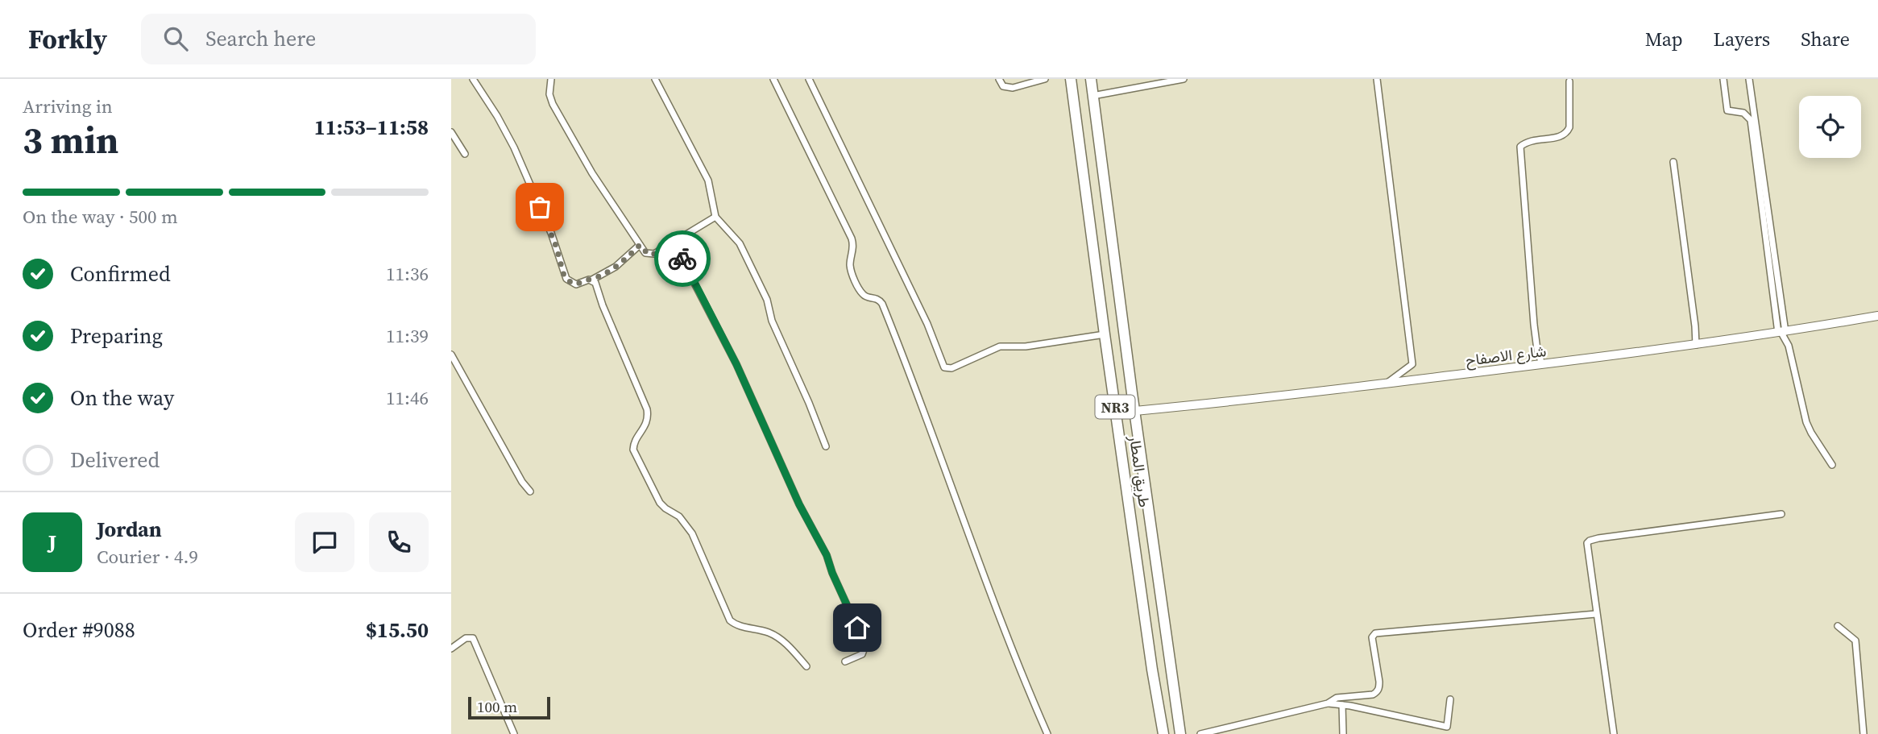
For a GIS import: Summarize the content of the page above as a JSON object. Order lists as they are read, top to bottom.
{
  "streets": {
    "highway": ["NR3", "طريق المطار"],
    "street": ["شارع الاصفاح"]
  },
  "crossings": [
    ["شارع الاصفاح", "طريق المطار"]
  ],
  "scale_bar": "100 m",
  "page": {
    "header": "Forkly",
    "search": "Search here",
    "nav": ["Map", "Layers", "Share"],
    "heading": ["3 min", "Arriving in", "11:53–11:58"],
    "panel": [
      "Jordan",
      "Courier · 4.9",
      "Order #9088",
      "$15.50"
    ],
    "bar": "On the way · 500 m",
    "list": [
      ["Confirmed", "11:36"],
      ["Preparing", "11:39"],
      ["On the way", "11:46"],
      "Delivered"
    ],
    "round": "J",
    "scale": "100 m"
  }
}
